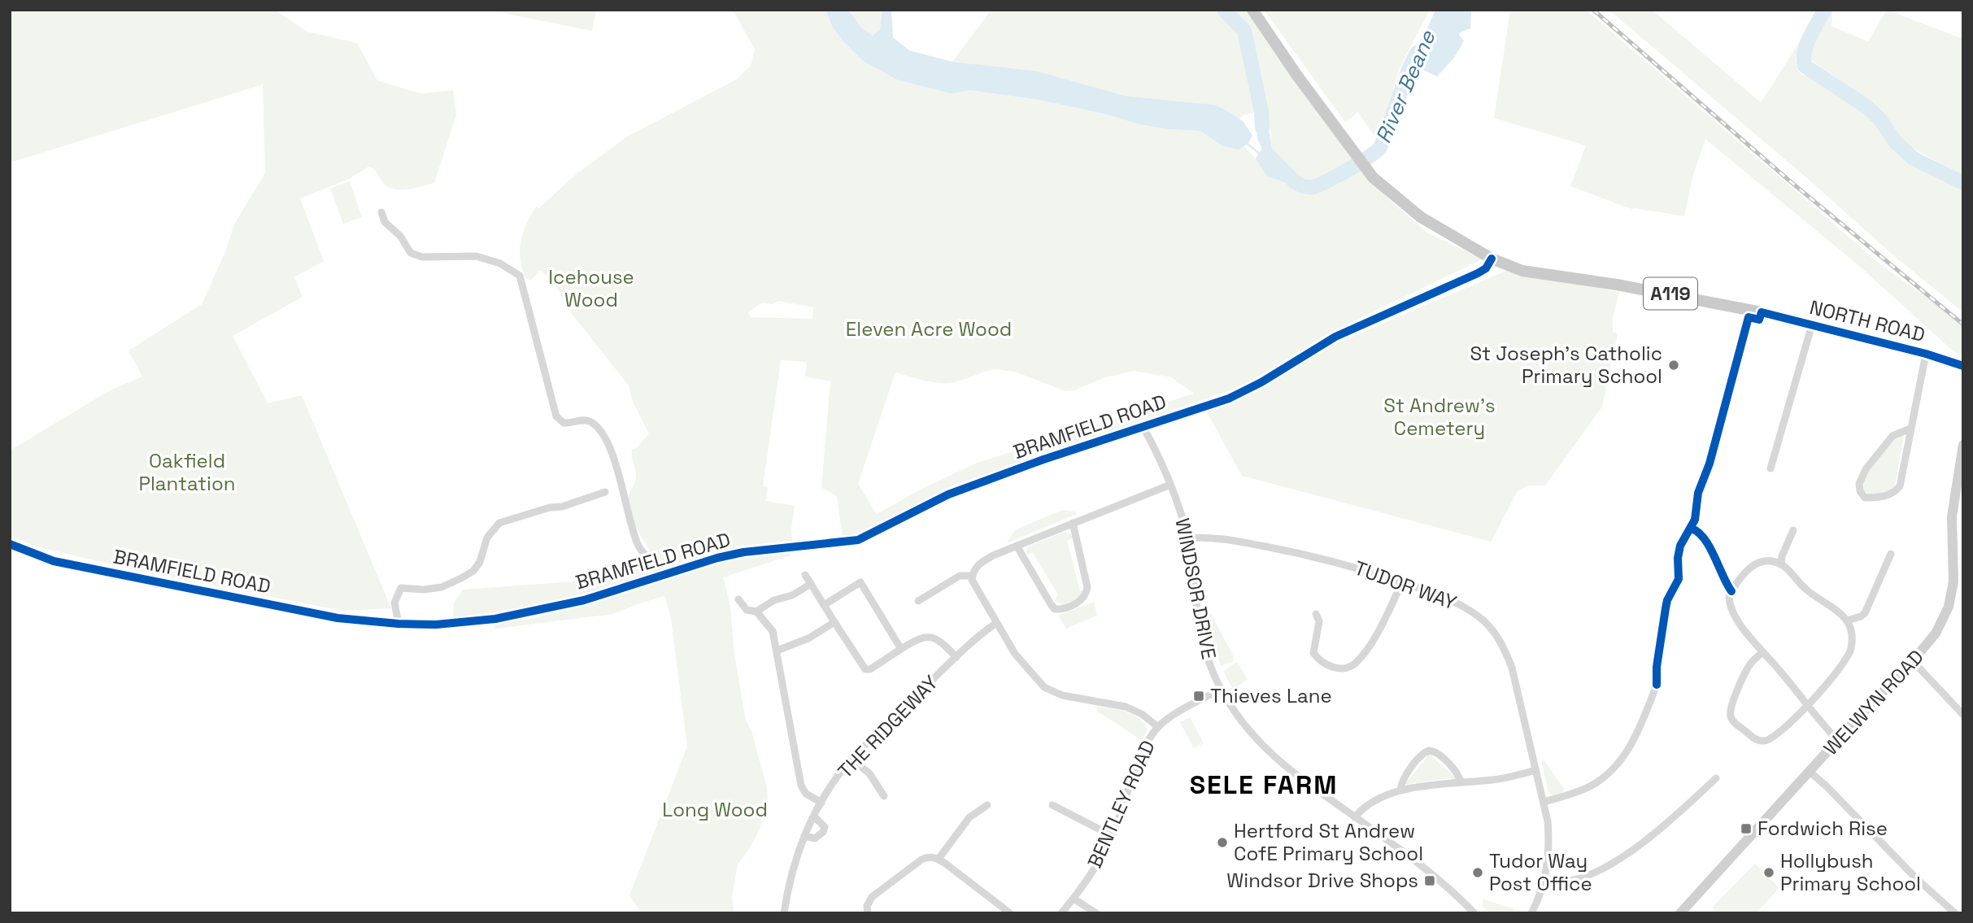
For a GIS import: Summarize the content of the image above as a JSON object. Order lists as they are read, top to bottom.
{
  "streets": {
    "main road": ["A119", "NORTH ROAD", "WELWYN ROAD"],
    "street": [
      "BRAMFIELD ROAD",
      "TUDOR WAY",
      "WINDSOR DRIVE",
      "THE RIDGEWAY",
      "BENTLEY ROAD"
    ]
  },
  "crossings": [
    ["NORTH ROAD", "BRAMFIELD ROAD"],
    ["BRAMFIELD ROAD", "WINDSOR DRIVE"],
    ["TUDOR WAY", "WINDSOR DRIVE"],
    ["WINDSOR DRIVE", "BENTLEY ROAD"]
  ],
  "districts": ["SELE FARM"],
  "water": ["River Beane"],
  "parks": [
    "Icehouse Wood",
    "Eleven Acre Wood",
    "St Andrew's Cemetery",
    "Oakfield Plantation",
    "Long Wood"
  ],
  "places": {
    "other": [
      "St Joseph's Catholic Primary School",
      "Hertford St Andrew CofE Primary School",
      "Tudor Way Post Office",
      "Hollybush Primary School"
    ],
    "transit": ["Thieves Lane", "Fordwich Rise", "Windsor Drive Shops"]
  }
}
